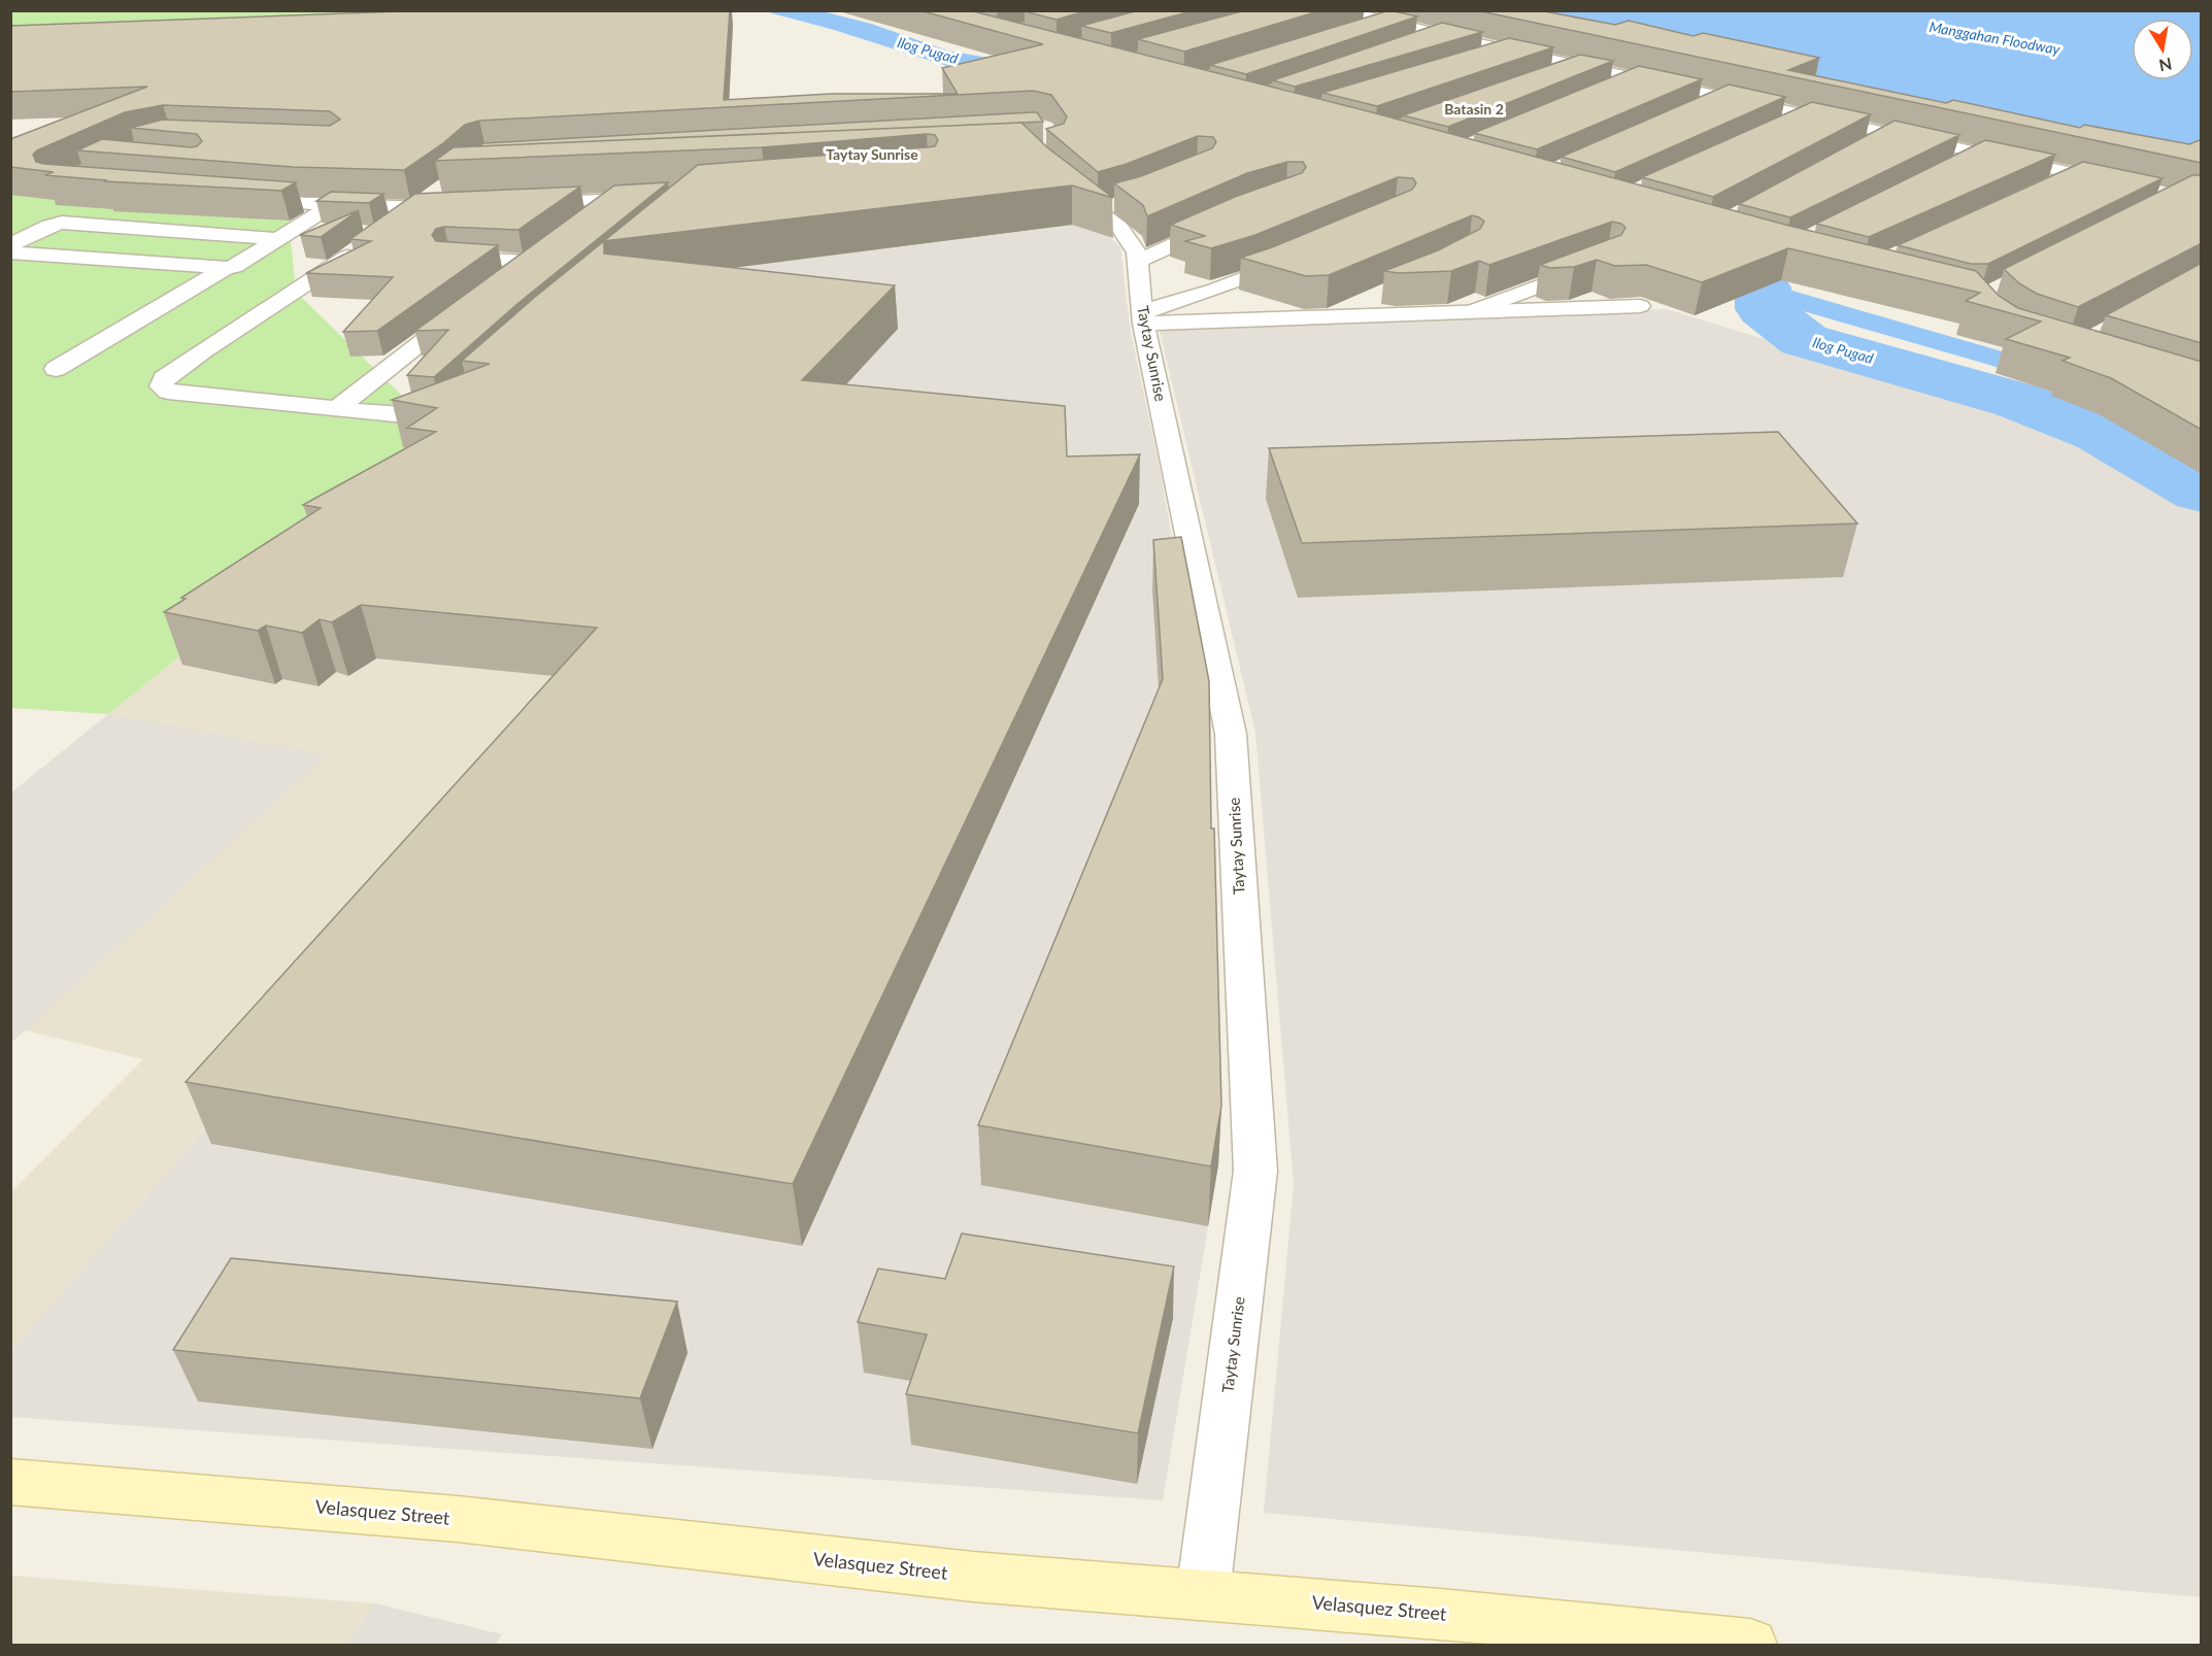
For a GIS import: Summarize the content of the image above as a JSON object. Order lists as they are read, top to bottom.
{
  "streets": {
    "main road": ["Velasquez Street"],
    "street": ["Taytay Sunrise"]
  },
  "crossings": [
    ["Taytay Sunrise", "Velasquez Street"]
  ],
  "districts": ["Batasin 2", "Taytay Sunrise"],
  "water": ["Manggahan Floodway", "Ilog Pugad"],
  "north": "bottom"
}
